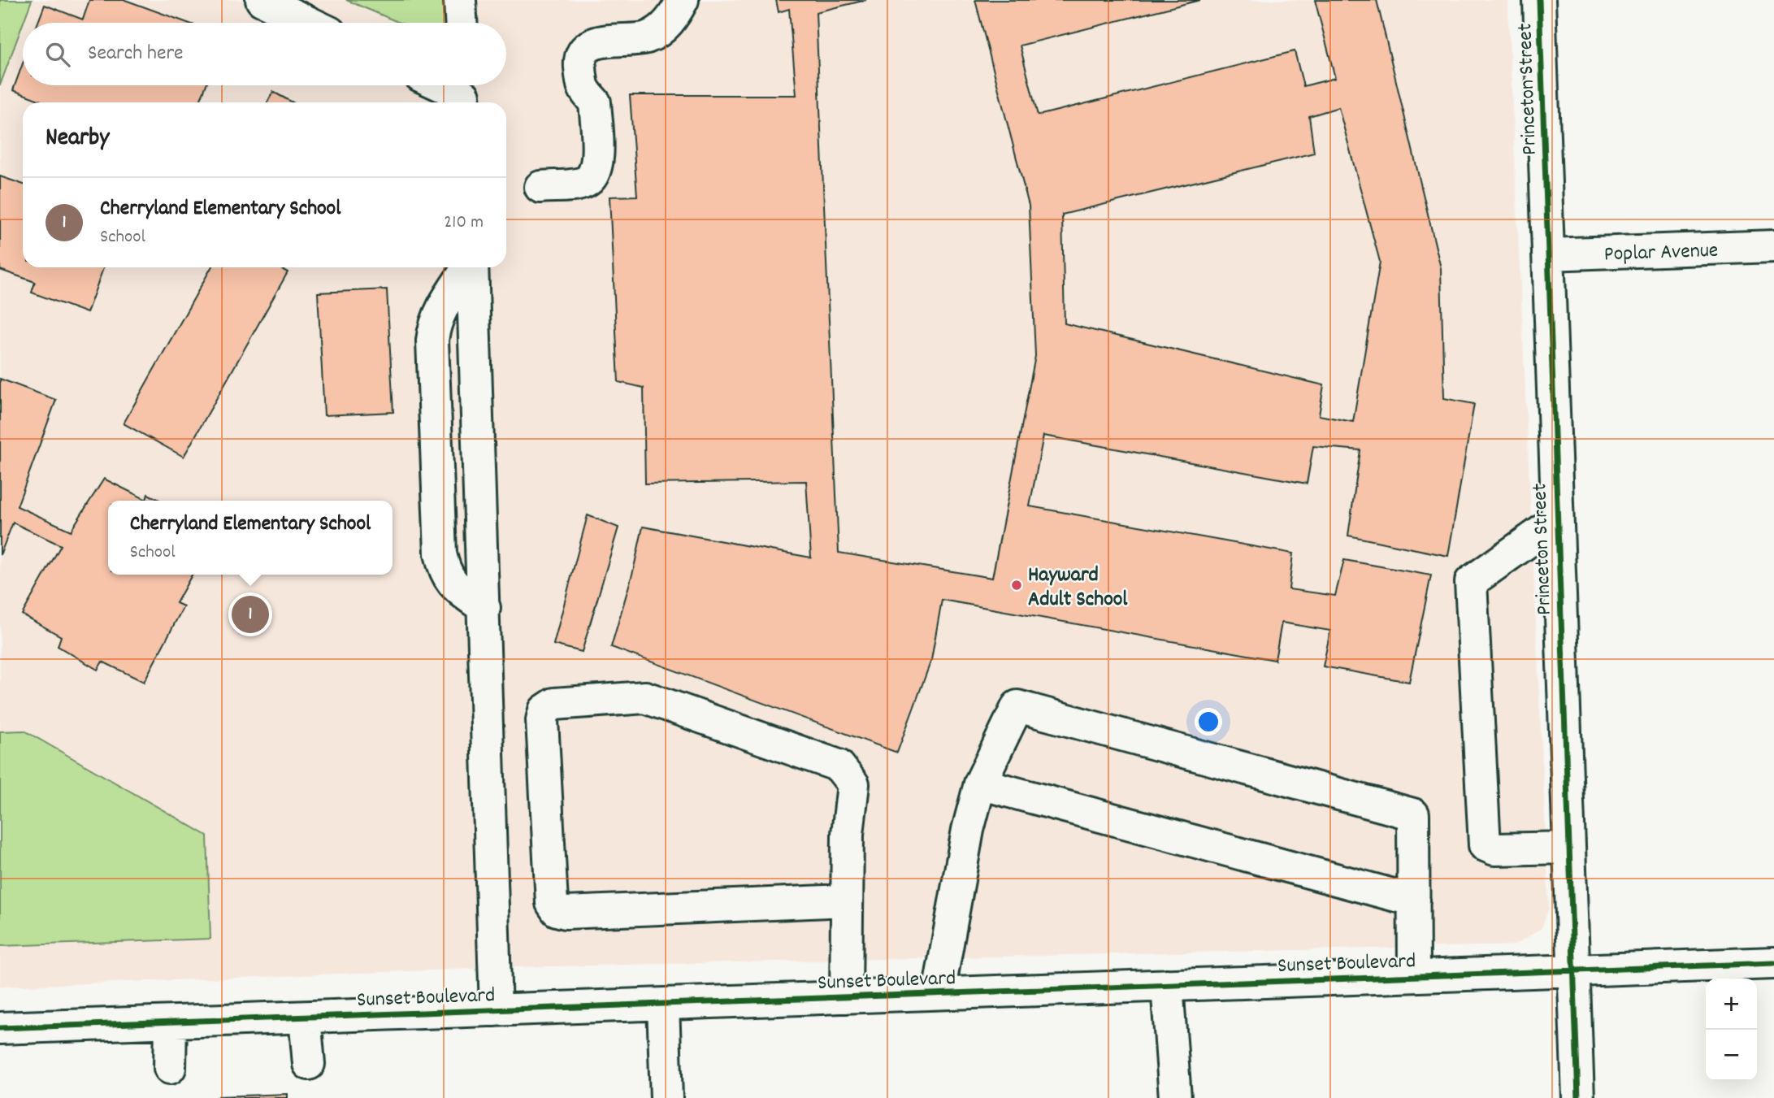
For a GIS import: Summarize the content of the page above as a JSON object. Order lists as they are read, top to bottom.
{
  "streets": {
    "street": ["Princeton Street", "Poplar Avenue", "Sunset Boulevard"]
  },
  "crossings": [
    ["Princeton Street", "Poplar Avenue"],
    ["Princeton Street", "Sunset Boulevard"]
  ],
  "places": ["Hayward Adult School"],
  "page": {
    "search": "Search here",
    "heading": "Nearby",
    "list": [
      {
        "mark": "1",
        "name": "Cherryland Elementary School",
        "note": "School",
        "value": "210 m"
      }
    ],
    "popup": ["Cherryland Elementary School", "School"],
    "pins": "1",
    "map_buttons": ["+", "−"]
  }
}
